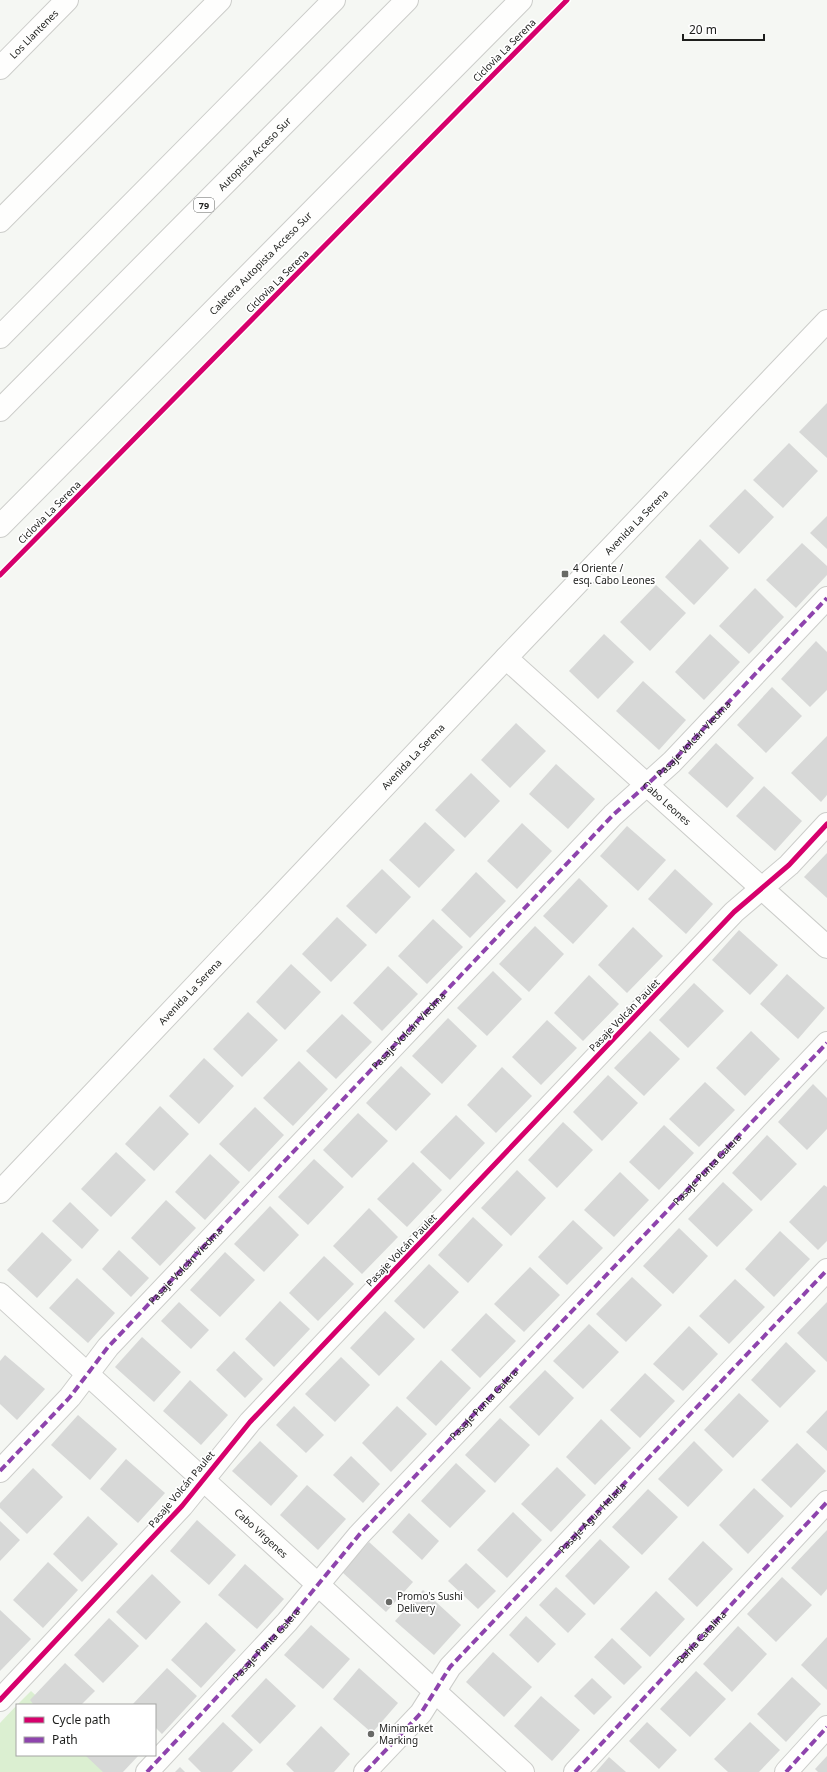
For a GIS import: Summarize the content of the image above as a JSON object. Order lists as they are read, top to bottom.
{
  "streets": {
    "main road": [
      "Los Llantenes",
      "Autopista Acceso Sur",
      "79",
      "Caletera Autopista Acceso Sur",
      "Avenida La Serena",
      "Pasaje Volcán Viedma",
      "Cabo Leones",
      "Pasaje Volcán Paulet",
      "Pasaje Punta Galera",
      "Pasaje Agua Helada",
      "Cabo Vírgenes",
      "Bahía Catalina"
    ],
    "cycle path": ["Ciclovìa La Serena"]
  },
  "crossings": [
    ["Avenida La Serena", "Cabo Leones"],
    ["Pasaje Volcán Viedma", "Cabo Leones"],
    ["Pasaje Volcán Viedma", "Cabo Vírgenes"],
    ["Cabo Leones", "Pasaje Volcán Paulet"],
    ["Pasaje Volcán Paulet", "Cabo Vírgenes"],
    ["Pasaje Punta Galera", "Cabo Vírgenes"],
    ["Pasaje Agua Helada", "Cabo Vírgenes"]
  ],
  "places": {
    "transit": ["4 Oriente / esq. Cabo Leones"],
    "other": ["Promo's Sushi Delivery", "Minimarket Marking"]
  },
  "legend": ["Cycle path", "Path"],
  "scale_bar": "20 m"
}
